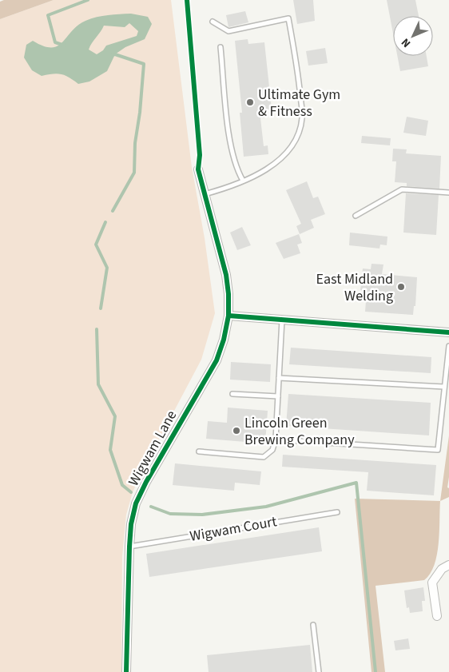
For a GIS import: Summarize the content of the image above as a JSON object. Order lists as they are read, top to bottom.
{
  "streets": {
    "street": ["Wigwam Lane"],
    "lane": ["Wigwam Court"]
  },
  "crossings": [
    ["Wigwam Lane", "Wigwam Court"]
  ],
  "places": ["Ultimate Gym & Fitness", "East Midland Welding", "Lincoln Green Brewing Company"],
  "north": "bottom left"
}
